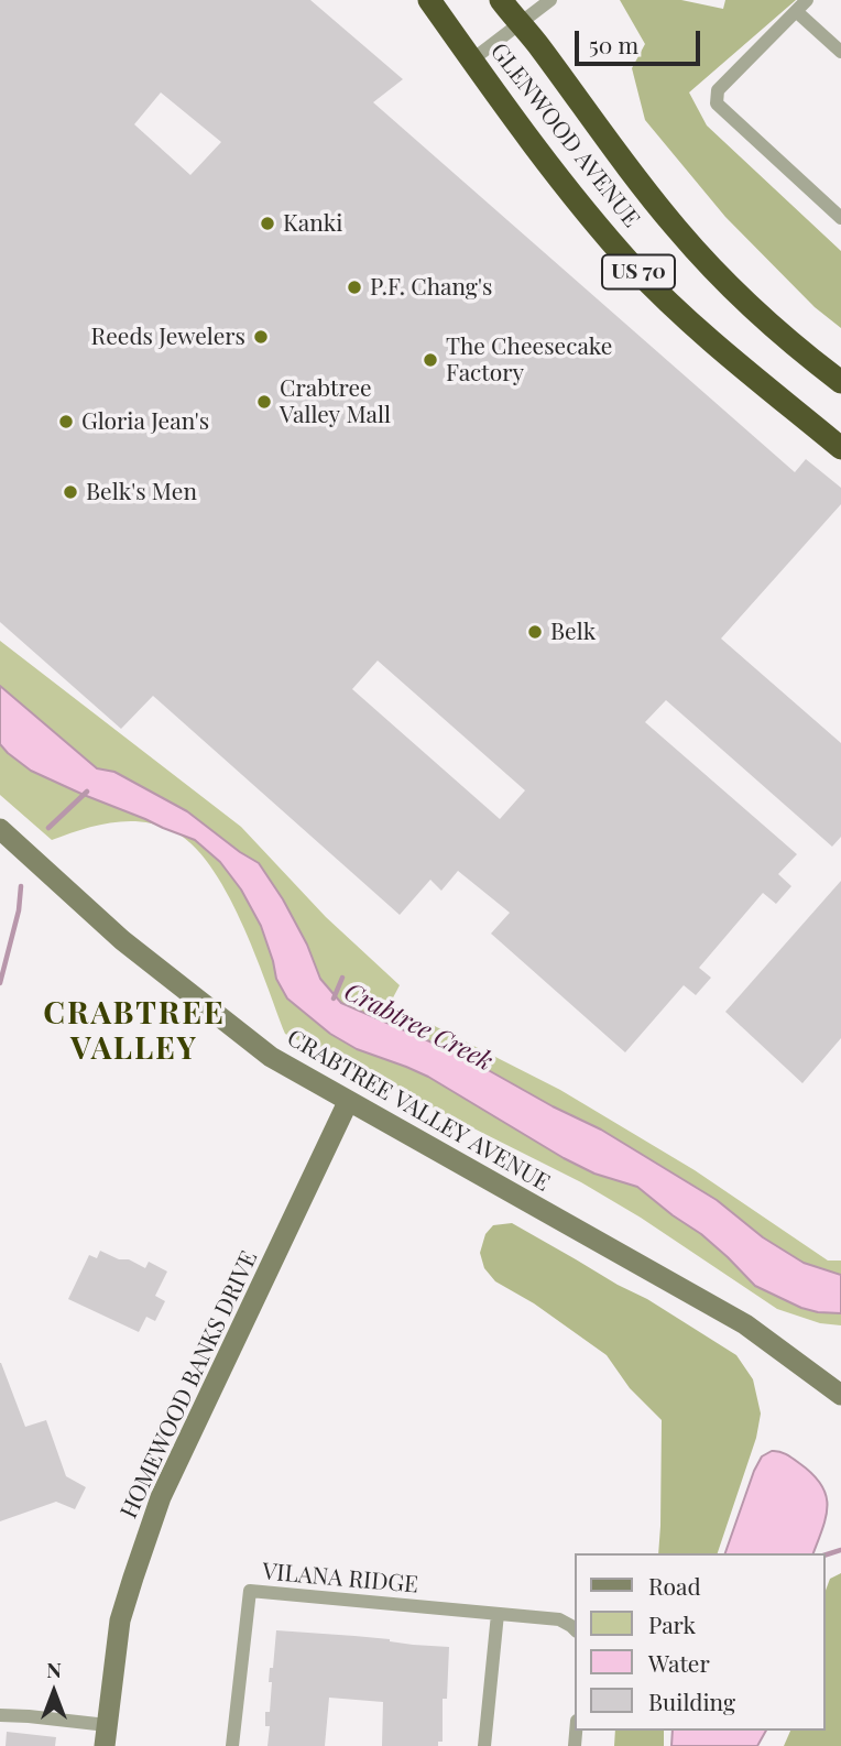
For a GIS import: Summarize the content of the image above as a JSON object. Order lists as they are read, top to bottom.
{
  "streets": {
    "highway": ["GLENWOOD AVENUE", "US 70"],
    "street": ["CRABTREE VALLEY AVENUE", "HOMEWOOD BANKS DRIVE", "VILANA RIDGE"]
  },
  "crossings": [
    ["CRABTREE VALLEY AVENUE", "HOMEWOOD BANKS DRIVE"]
  ],
  "districts": ["CRABTREE VALLEY"],
  "water": ["Crabtree Creek"],
  "places": [
    "Kanki",
    "P.F. Chang's",
    "Reeds Jewelers",
    "The Cheesecake Factory",
    "Crabtree Valley Mall",
    "Gloria Jean's",
    "Belk's Men",
    "Belk"
  ],
  "legend": [
    "Road",
    "Park",
    "Water",
    "Building"
  ],
  "scale_bar": "50 m",
  "north": "top"
}
